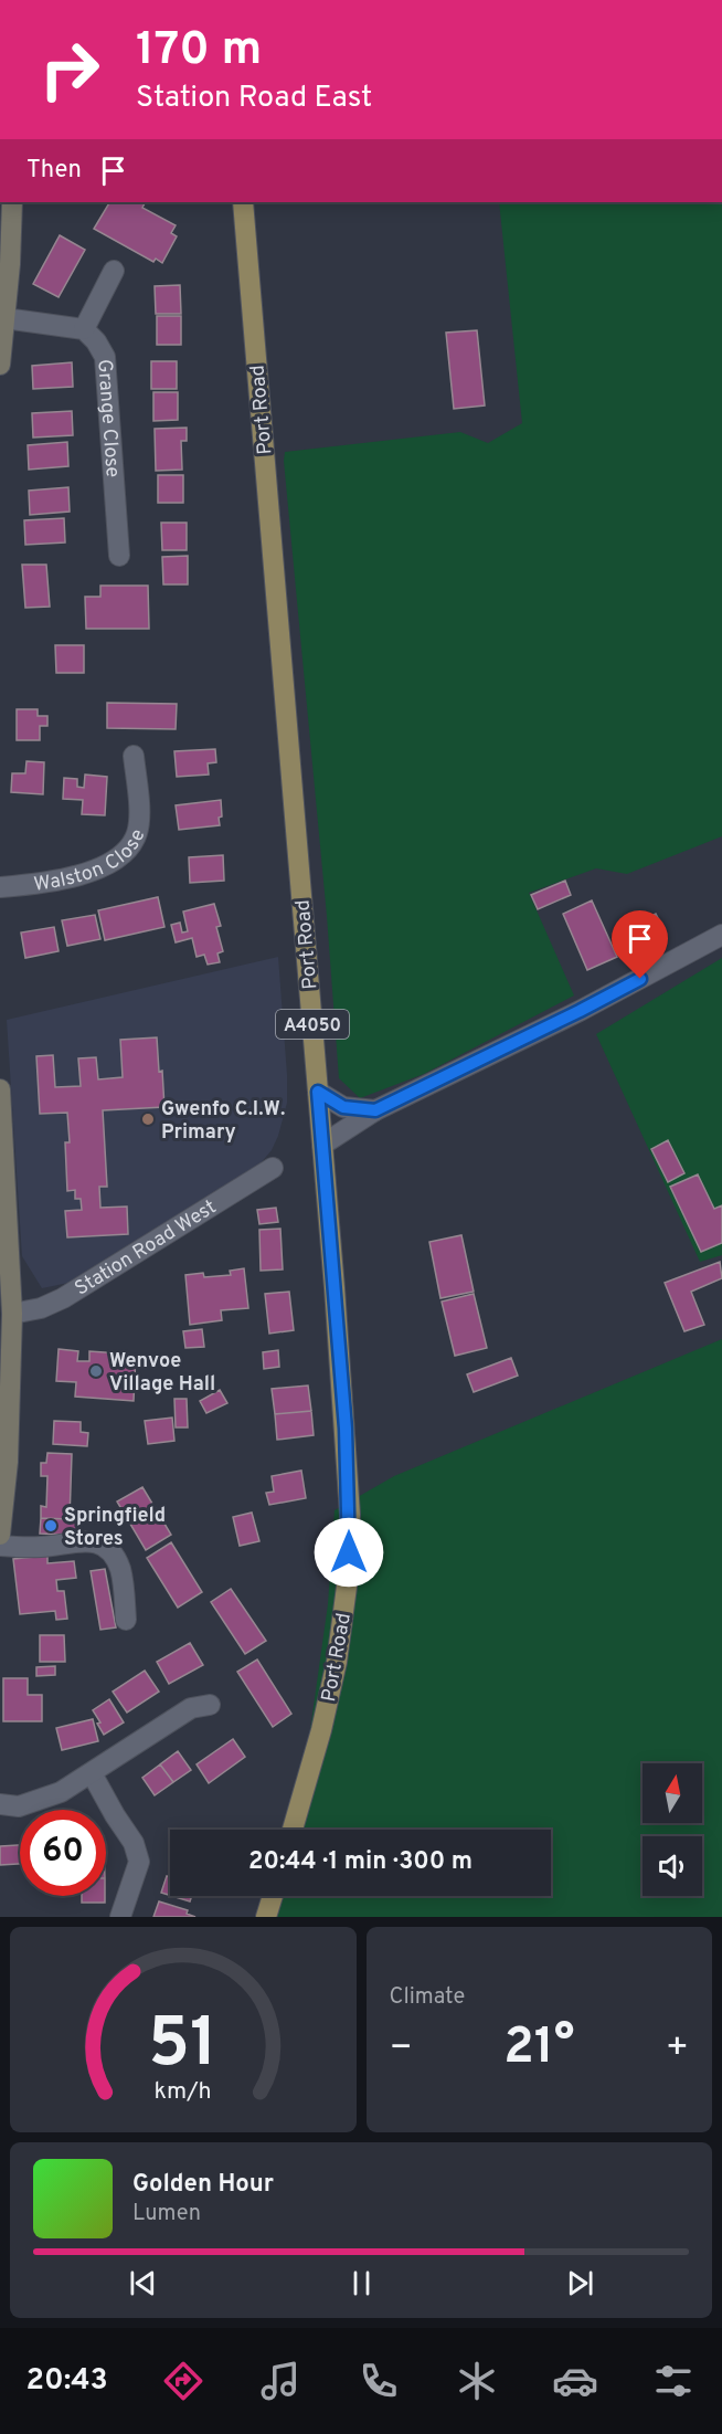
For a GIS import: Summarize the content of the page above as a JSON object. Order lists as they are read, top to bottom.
{
  "streets": {
    "main road": ["Port Road", "A4050"],
    "street": ["Grange Close", "Walston Close", "Station Road West"]
  },
  "places": ["Gwenfo C.I.W. Primary", "Wenvoe Village Hall", "Springfield Stores"],
  "north": "top",
  "page": {
    "turn": ["170 m", "Station Road East"],
    "then": "Then",
    "limit": "60",
    "trip": "20:44 · 1 min · 300 m",
    "tile": "Climate",
    "heat": ["−", "21°", "+"],
    "song": ["Golden Hour", "Lumen"],
    "tabs": "20:43",
    "gauge": ["51", "km/h"]
  }
}
